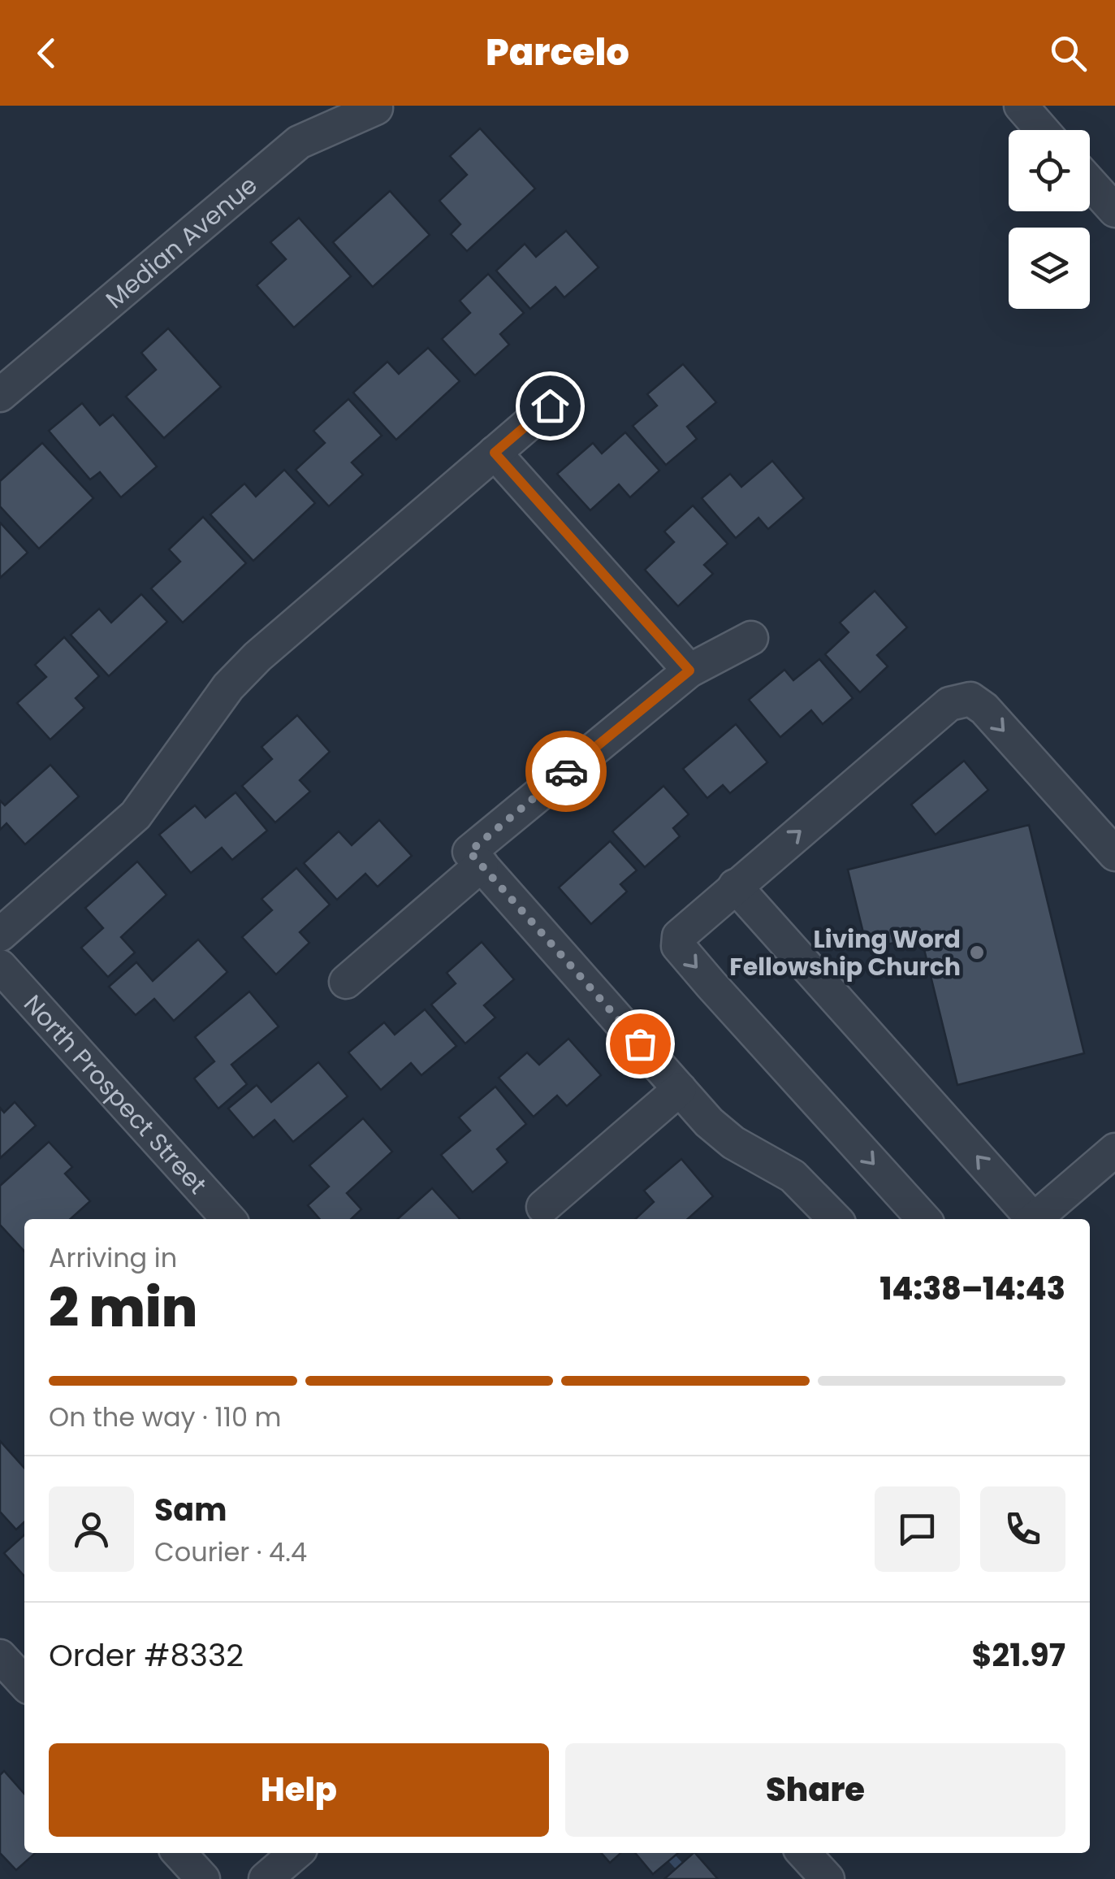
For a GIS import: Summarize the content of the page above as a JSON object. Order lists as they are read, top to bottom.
{
  "streets": {
    "street": ["Median Avenue", "North Prospect Street"]
  },
  "places": ["Living Word Fellowship Church"],
  "page": {
    "header": "Parcelo",
    "heading": ["2 min", "Arriving in", "14:38–14:43"],
    "panel": [
      "Sam",
      "Courier · 4.4",
      "Order #8332",
      "$21.97"
    ],
    "bar": "On the way · 110 m",
    "buttons": ["Help", "Share"]
  }
}
